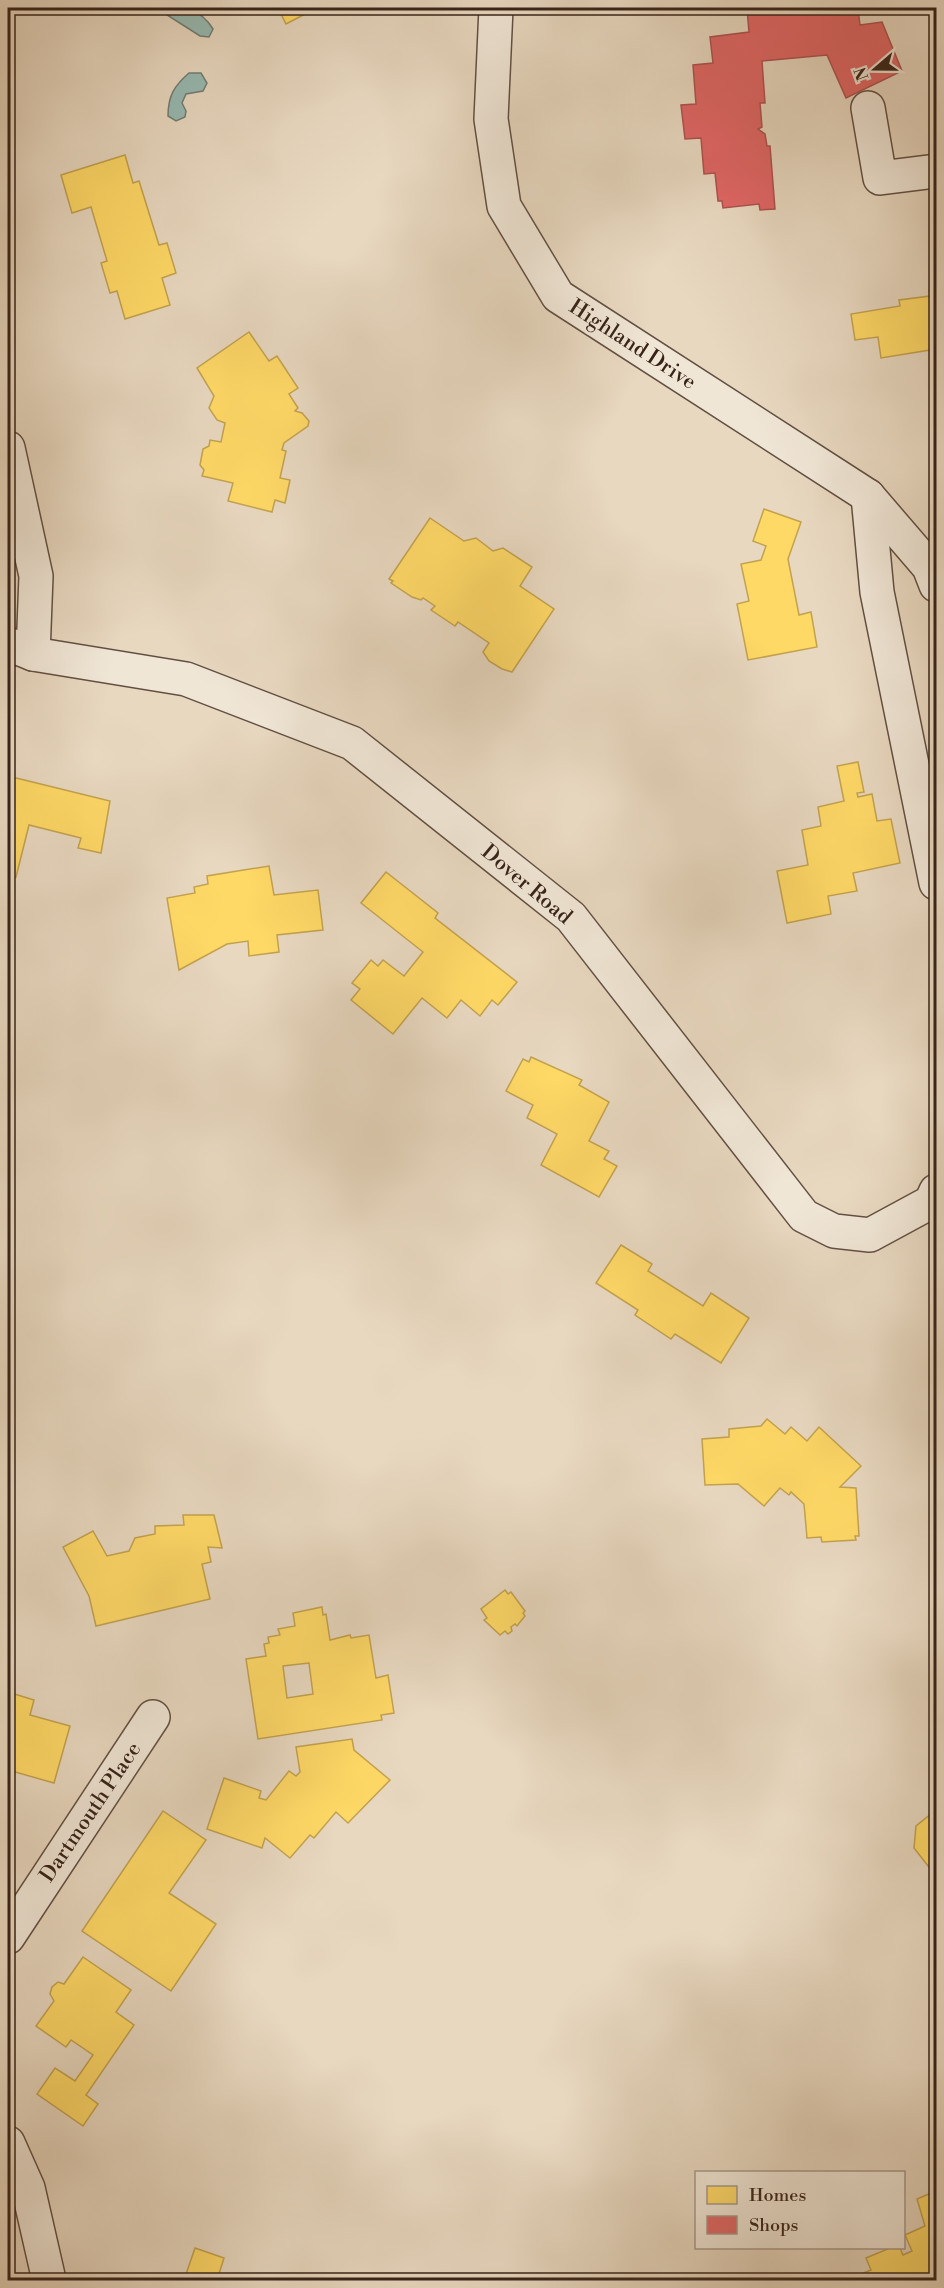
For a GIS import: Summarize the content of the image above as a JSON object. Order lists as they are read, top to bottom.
{
  "streets": {
    "street": ["Highland Drive", "Dover Road", "Dartmouth Place"]
  },
  "legend": ["Homes", "Shops"],
  "north": "left"
}
